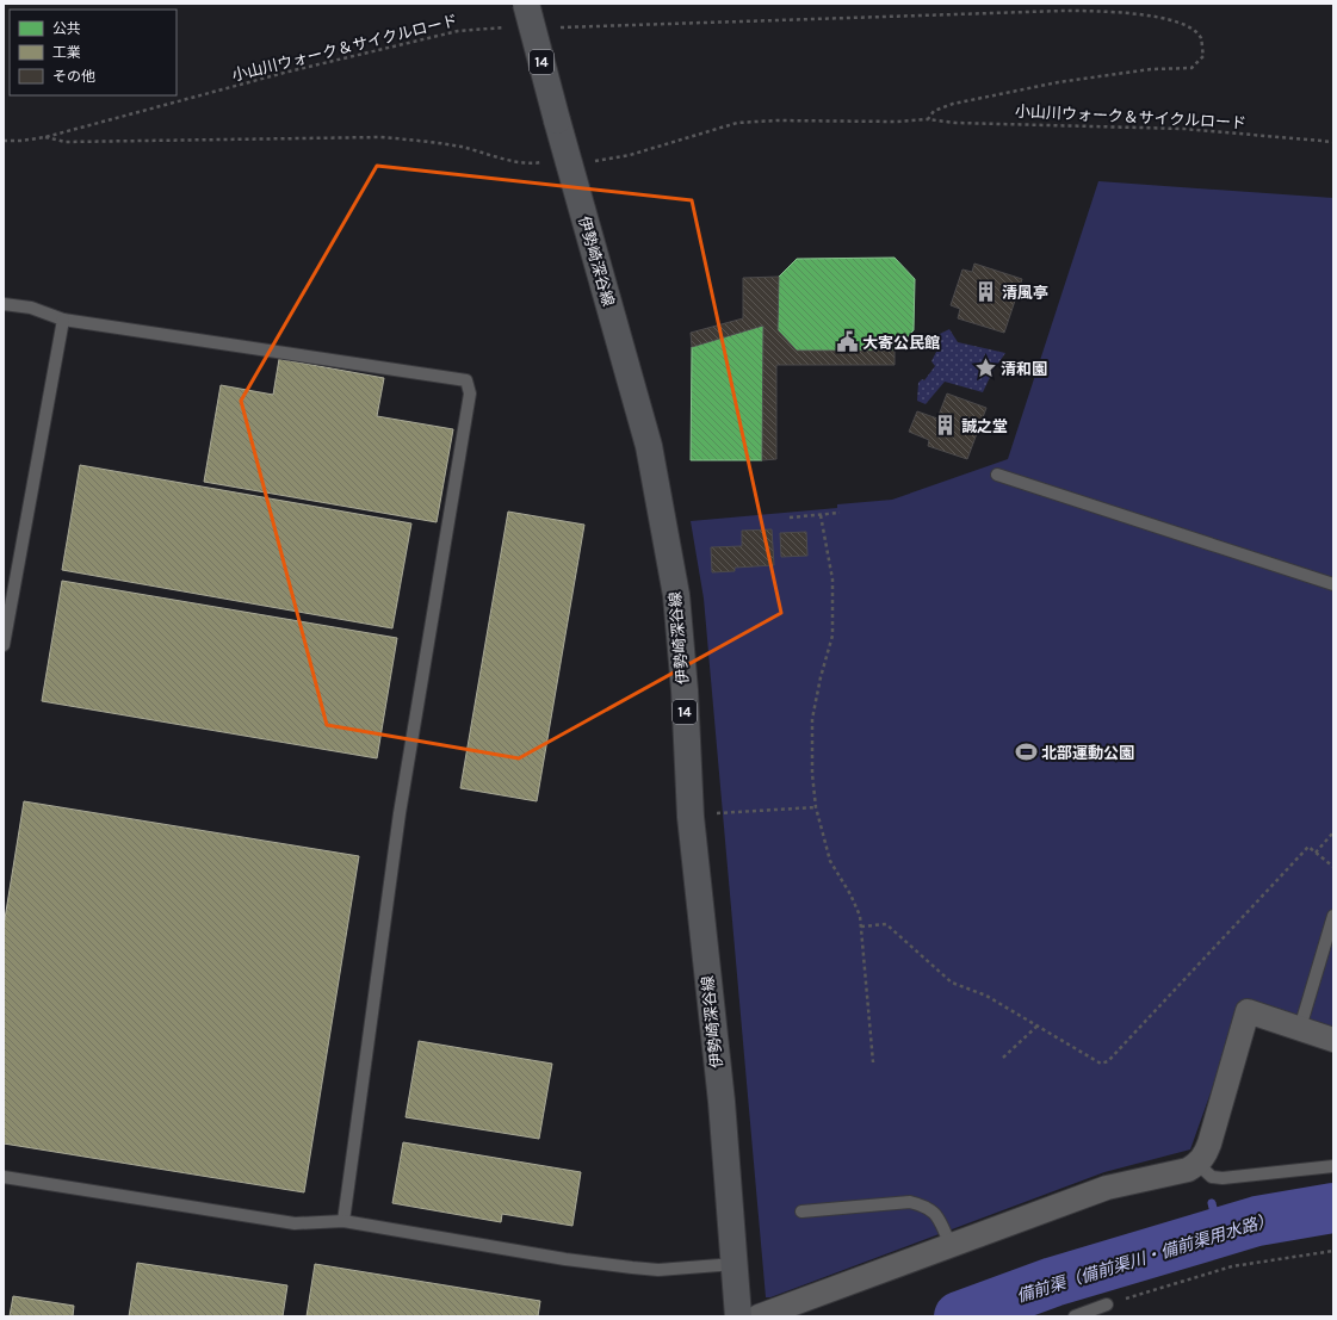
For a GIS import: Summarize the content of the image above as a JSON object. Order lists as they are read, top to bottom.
{
  "streets": {
    "main road": ["14", "伊勢崎深谷線"],
    "path": ["小山川ウォーク＆サイクルロード"]
  },
  "water": ["備前渠（備前渠川・備前渠用水路）"],
  "places": {
    "building": ["清風亭", "誠之堂"],
    "public building": ["大寄公民館"],
    "place": ["清和園"],
    "sports": ["北部運動公園"]
  },
  "legend": ["公共", "工業", "その他"]
}
